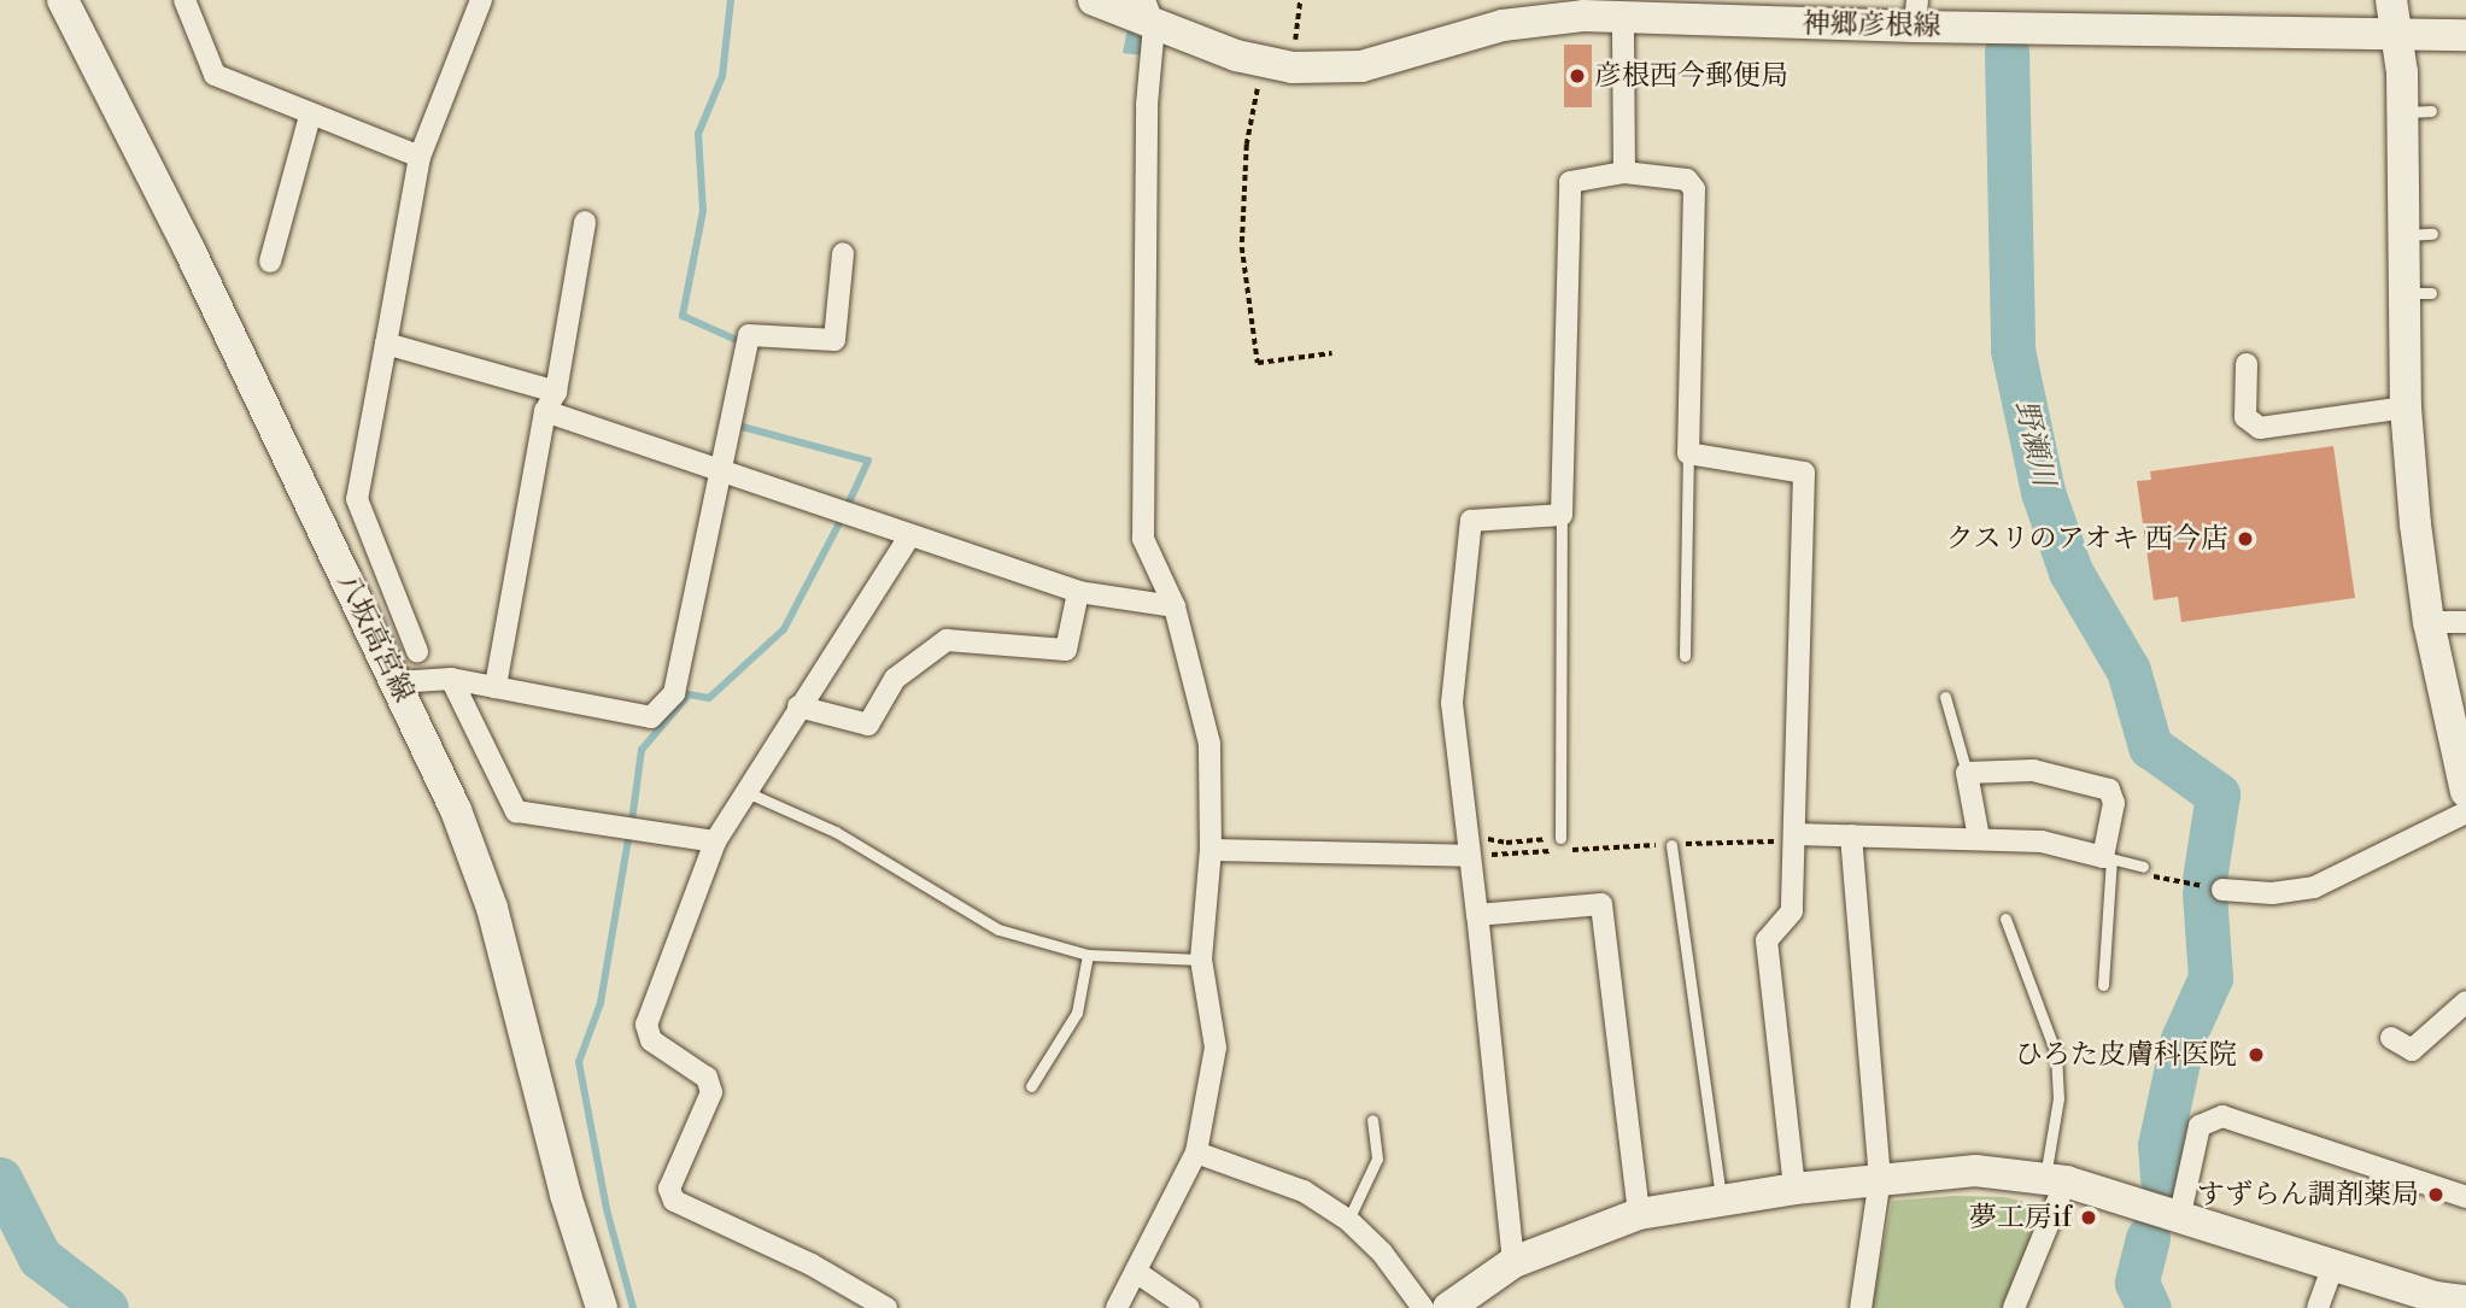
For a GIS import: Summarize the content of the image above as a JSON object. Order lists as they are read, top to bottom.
{
  "streets": {
    "main road": ["神郷彦根線", "八坂高宮線"]
  },
  "water": ["野瀬川"],
  "places": [
    "彦根西今郵便局",
    "クスリのアオキ 西今店",
    "ひろた皮膚科医院",
    "すずらん調剤薬局",
    "夢工房if"
  ]
}
